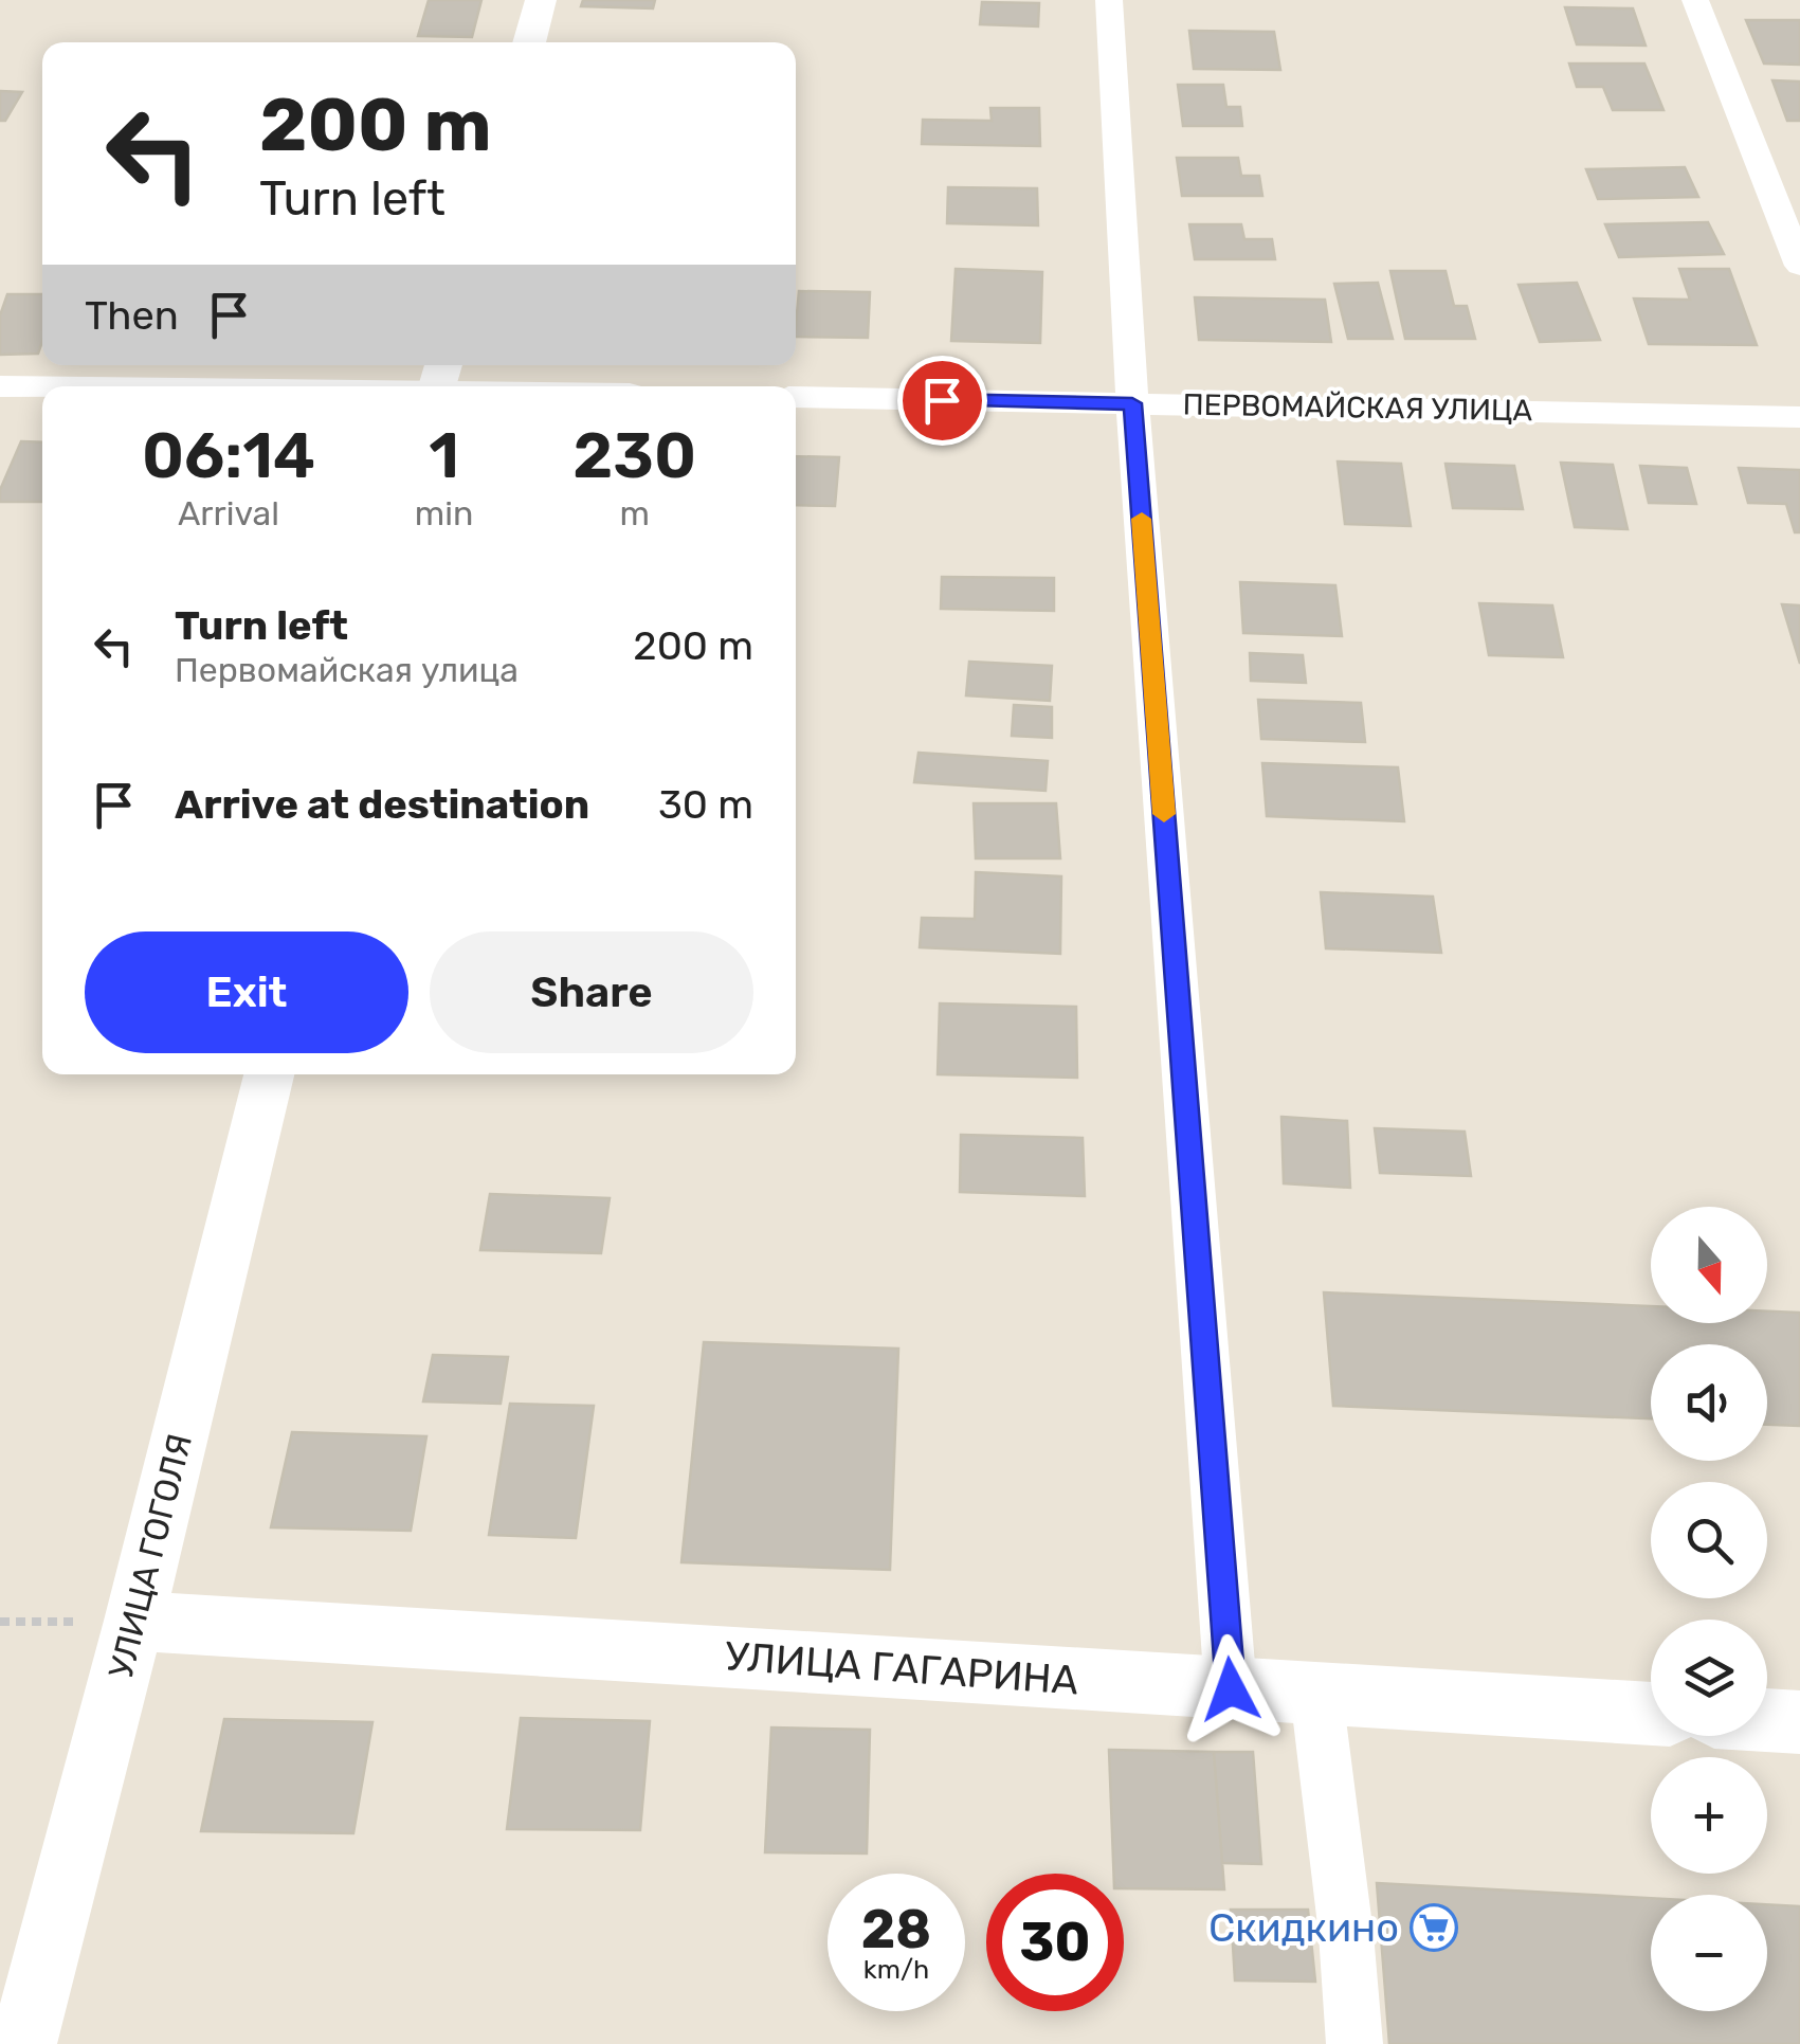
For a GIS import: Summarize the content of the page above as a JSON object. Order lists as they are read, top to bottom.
{
  "streets": {
    "street": ["ПЕРВОМАЙСКАЯ УЛИЦА", "УЛИЦА ГОГОЛЯ", "УЛИЦА ГАГАРИНА"]
  },
  "crossings": [
    ["УЛИЦА ГОГОЛЯ", "УЛИЦА ГАГАРИНА"]
  ],
  "places": {
    "supermarket": ["Скидкино"]
  },
  "north": "bottom",
  "page": {
    "turn": ["200 m", "Turn left"],
    "then": "Then",
    "eta": [
      "06:14",
      "Arrival",
      "1",
      "min",
      "230",
      "m"
    ],
    "list": [
      {
        "name": "Turn left",
        "note": "Первомайская улица",
        "value": "200 m"
      },
      {
        "name": "Arrive at destination",
        "value": "30 m"
      }
    ],
    "buttons": ["Exit", "Share"],
    "map_buttons": ["+", "−"],
    "speed": "28 km/h",
    "limit": "30"
  }
}
